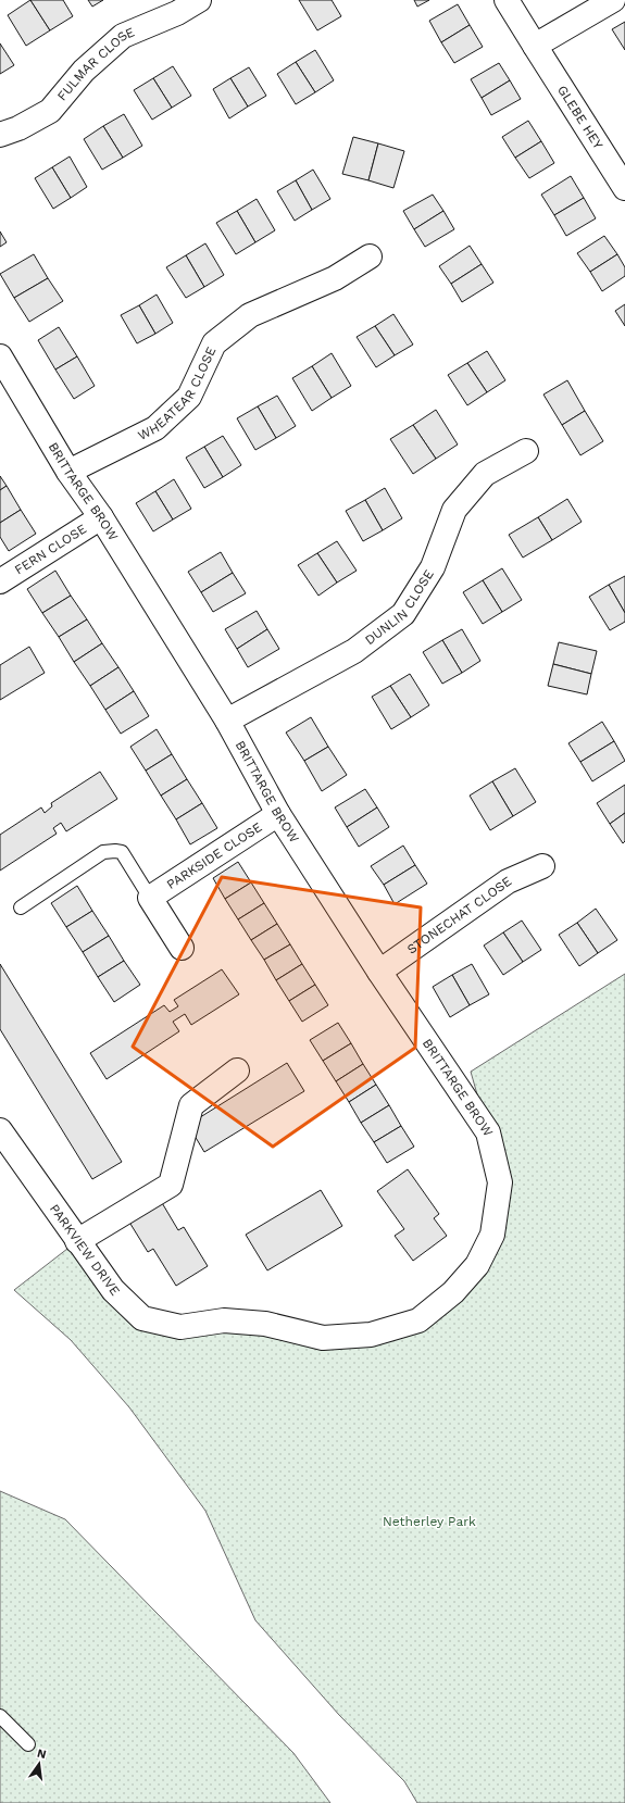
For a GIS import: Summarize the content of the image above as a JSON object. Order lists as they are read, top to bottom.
{
  "streets": {
    "street": [
      "FULMAR CLOSE",
      "GLEBE HEY",
      "WHEATEAR CLOSE",
      "BRITTARGE BROW",
      "FERN CLOSE",
      "DUNLIN CLOSE",
      "PARKSIDE CLOSE",
      "STONECHAT CLOSE",
      "PARKVIEW DRIVE"
    ]
  },
  "crossings": [
    ["WHEATEAR CLOSE", "BRITTARGE BROW"],
    ["BRITTARGE BROW", "FERN CLOSE"],
    ["BRITTARGE BROW", "DUNLIN CLOSE"],
    ["BRITTARGE BROW", "PARKSIDE CLOSE"],
    ["BRITTARGE BROW", "STONECHAT CLOSE"],
    ["BRITTARGE BROW", "PARKVIEW DRIVE"]
  ],
  "parks": ["Netherley Park"],
  "north": "top"
}
